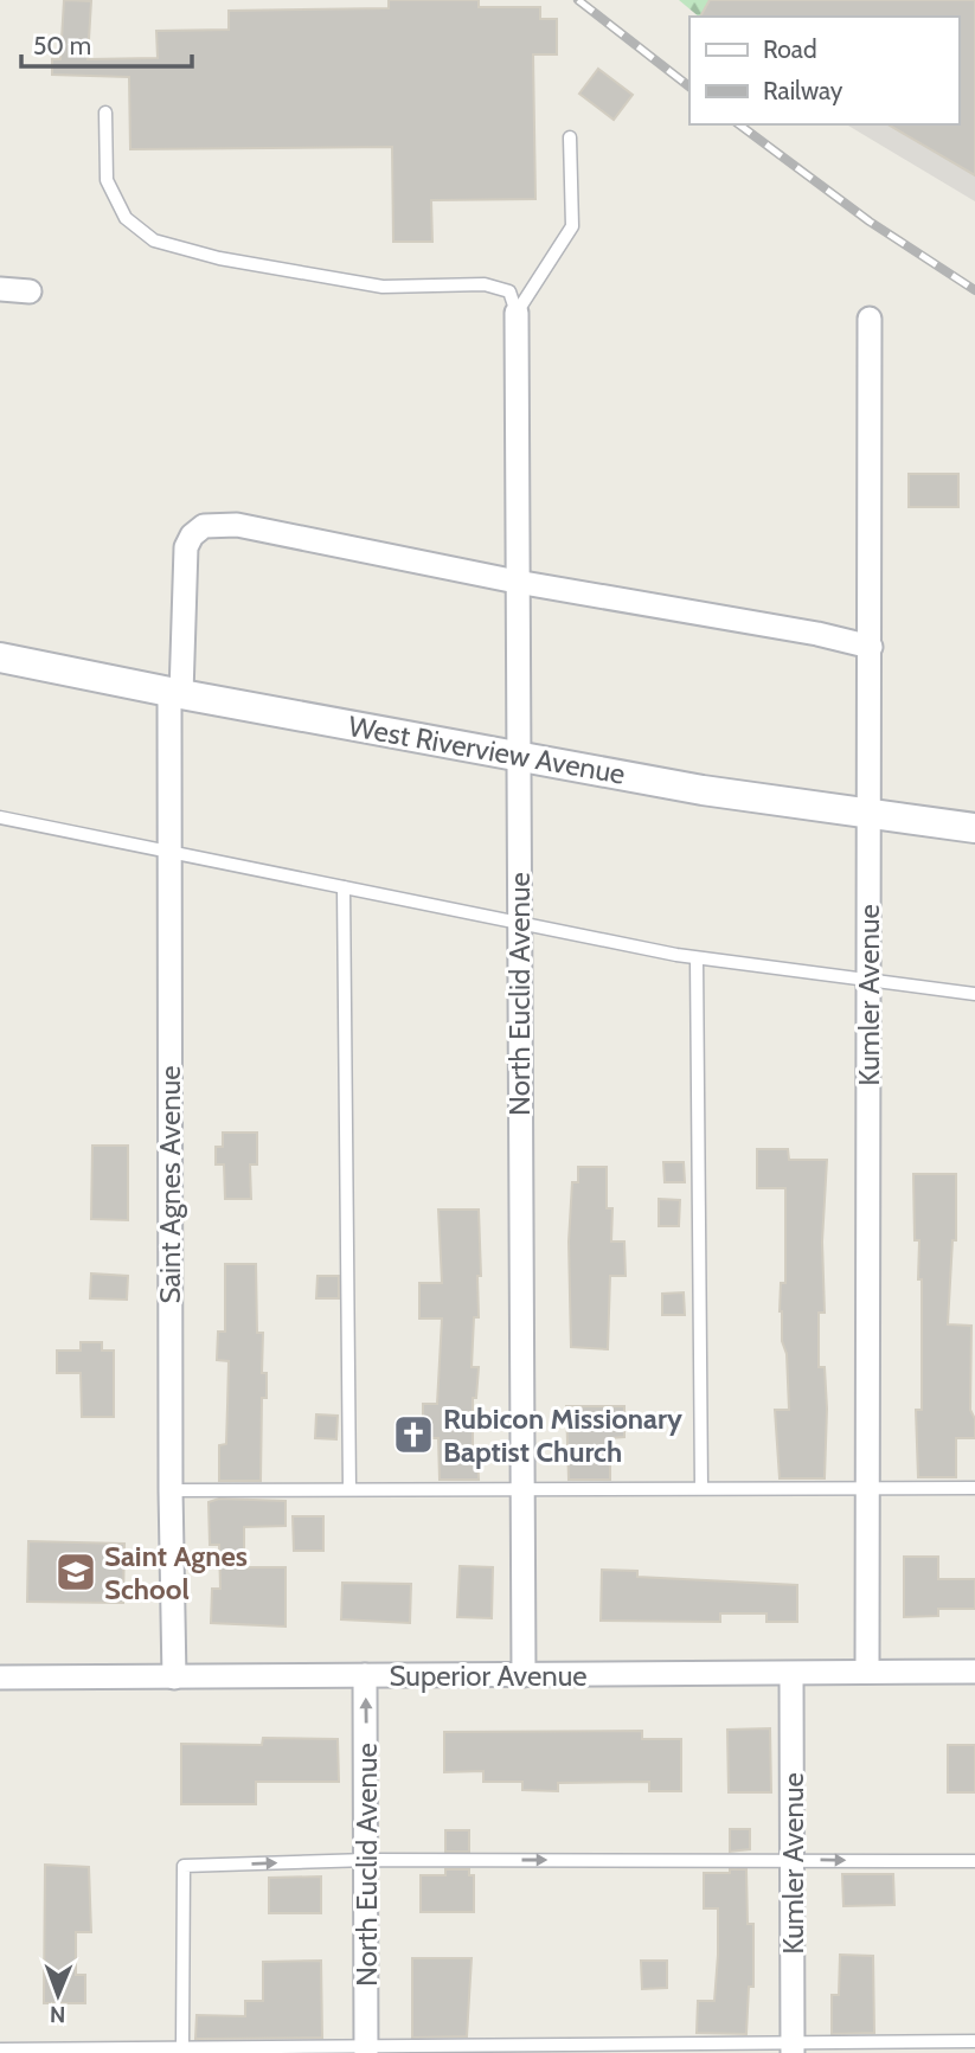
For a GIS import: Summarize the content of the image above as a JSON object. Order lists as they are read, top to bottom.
{
  "streets": {
    "street": [
      "West Riverview Avenue",
      "North Euclid Avenue",
      "Kumler Avenue",
      "Saint Agnes Avenue",
      "Superior Avenue"
    ]
  },
  "crossings": [
    ["West Riverview Avenue", "North Euclid Avenue"],
    ["West Riverview Avenue", "Kumler Avenue"],
    ["West Riverview Avenue", "Saint Agnes Avenue"],
    ["North Euclid Avenue", "Saint Agnes Avenue"],
    ["North Euclid Avenue", "Superior Avenue"],
    ["Kumler Avenue", "Saint Agnes Avenue"],
    ["Kumler Avenue", "Superior Avenue"],
    ["Saint Agnes Avenue", "Superior Avenue"]
  ],
  "places": {
    "church": ["Rubicon Missionary Baptist Church"],
    "school or university": ["Saint Agnes School"]
  },
  "legend": ["Road", "Railway"],
  "scale_bar": "50 m",
  "north": "bottom"
}
